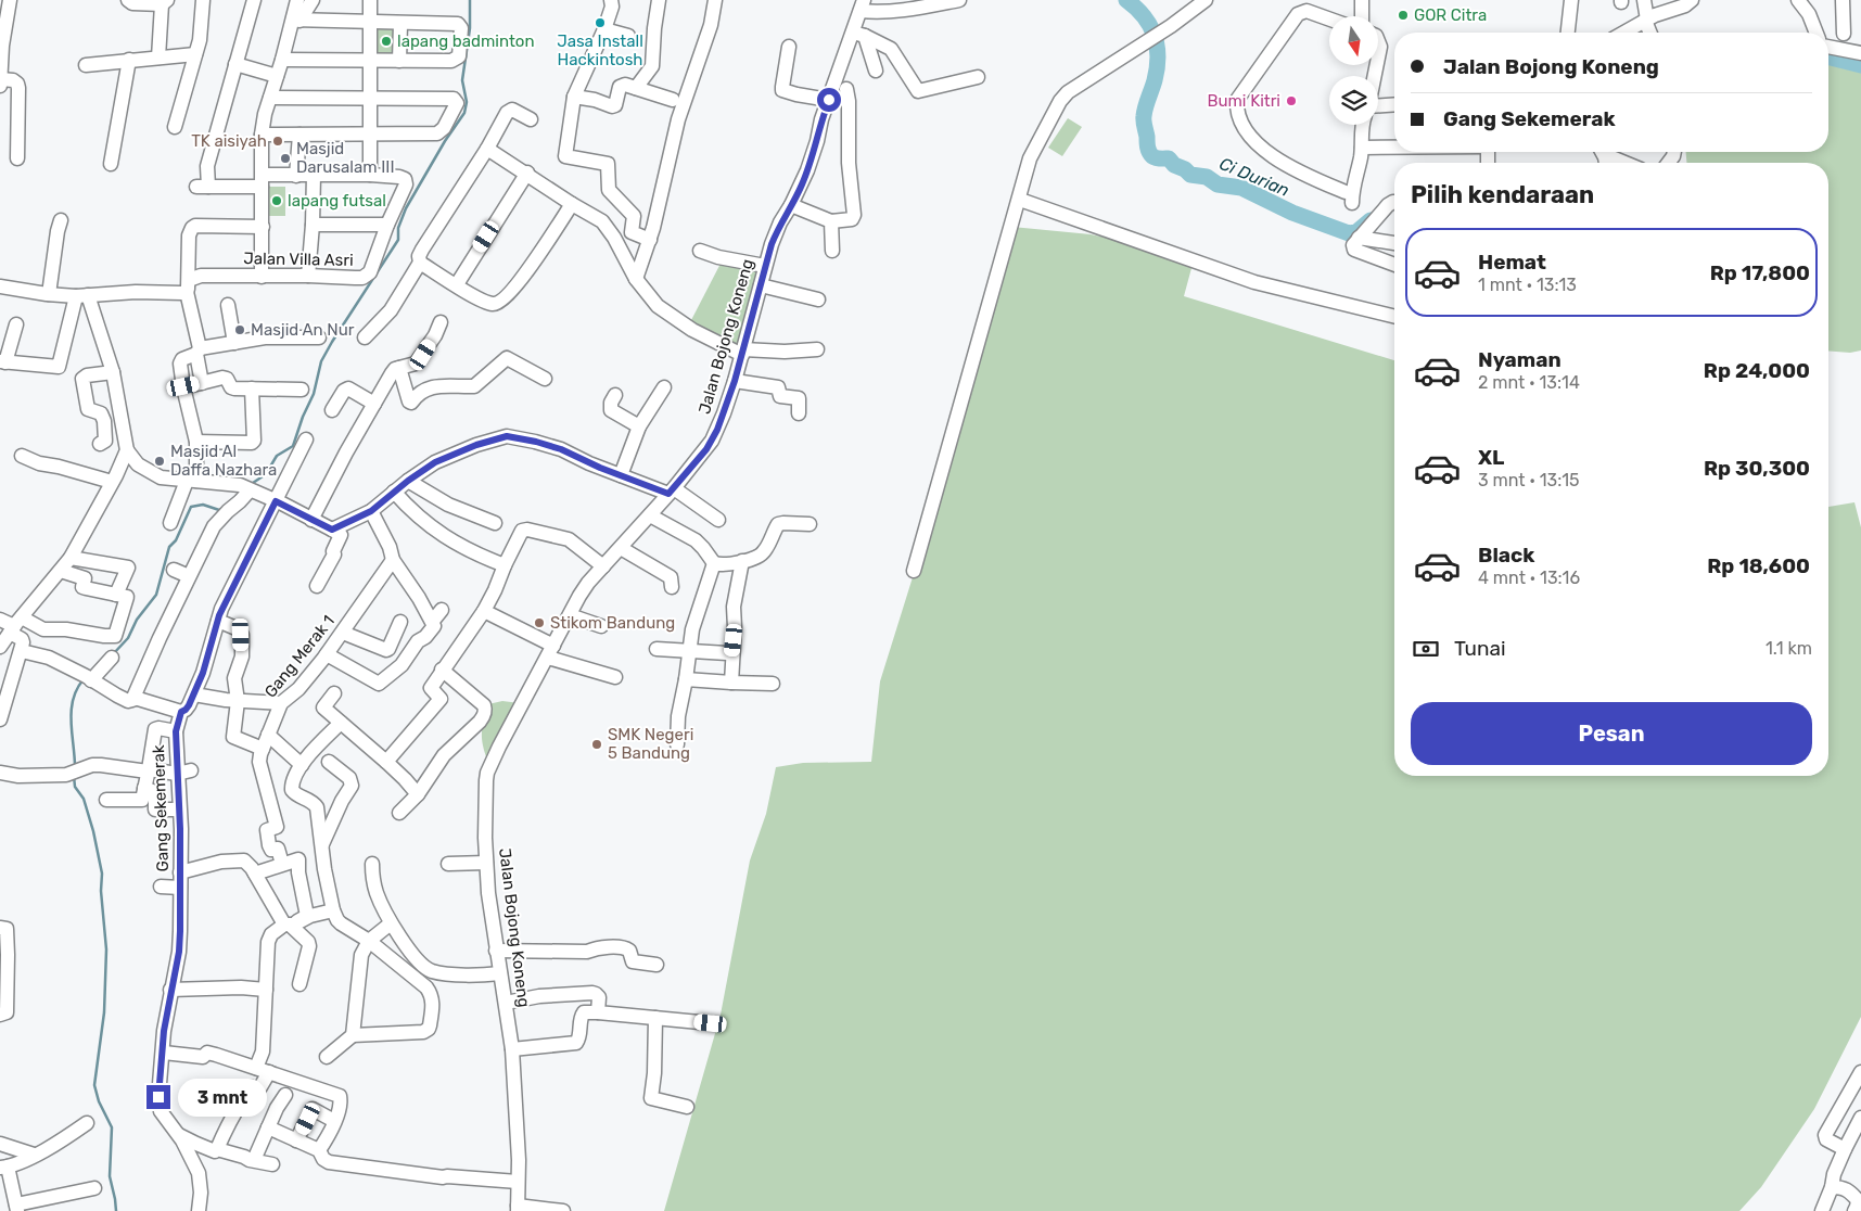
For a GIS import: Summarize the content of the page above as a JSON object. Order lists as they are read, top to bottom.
{
  "streets": {
    "street": [
      "Jalan Villa Asri",
      "Jalan Bojong Koneng",
      "Gang Merak 1",
      "Gang Sekemerak"
    ]
  },
  "water": ["Ci Durian"],
  "places": [
    "GOR Citra",
    "Jasa Install Hackintosh",
    "lapang badminton",
    "Bumi Kitri",
    "TK aisiyah",
    "Masjid Darusalam III",
    "lapang futsal",
    "Masjid An Nur",
    "Masjid Al Daffa Nazhara",
    "Stikom Bandung",
    "SMK Negeri 5 Bandung"
  ],
  "north": "bottom",
  "page": {
    "banner": ["Jalan Bojong Koneng", "Gang Sekemerak"],
    "heading": "Pilih kendaraan",
    "list": [
      {
        "name": "Hemat",
        "note": "1 mnt · 13:13",
        "value": "Rp 17,800"
      },
      {
        "name": "Nyaman",
        "note": "2 mnt · 13:14",
        "value": "Rp 24,000"
      },
      {
        "name": "XL",
        "note": "3 mnt · 13:15",
        "value": "Rp 30,300"
      },
      {
        "name": "Black",
        "note": "4 mnt · 13:16",
        "value": "Rp 18,600"
      }
    ],
    "pay": ["Tunai", "1.1 km"],
    "buttons": "Pesan",
    "bubble": "3 mnt"
  }
}
